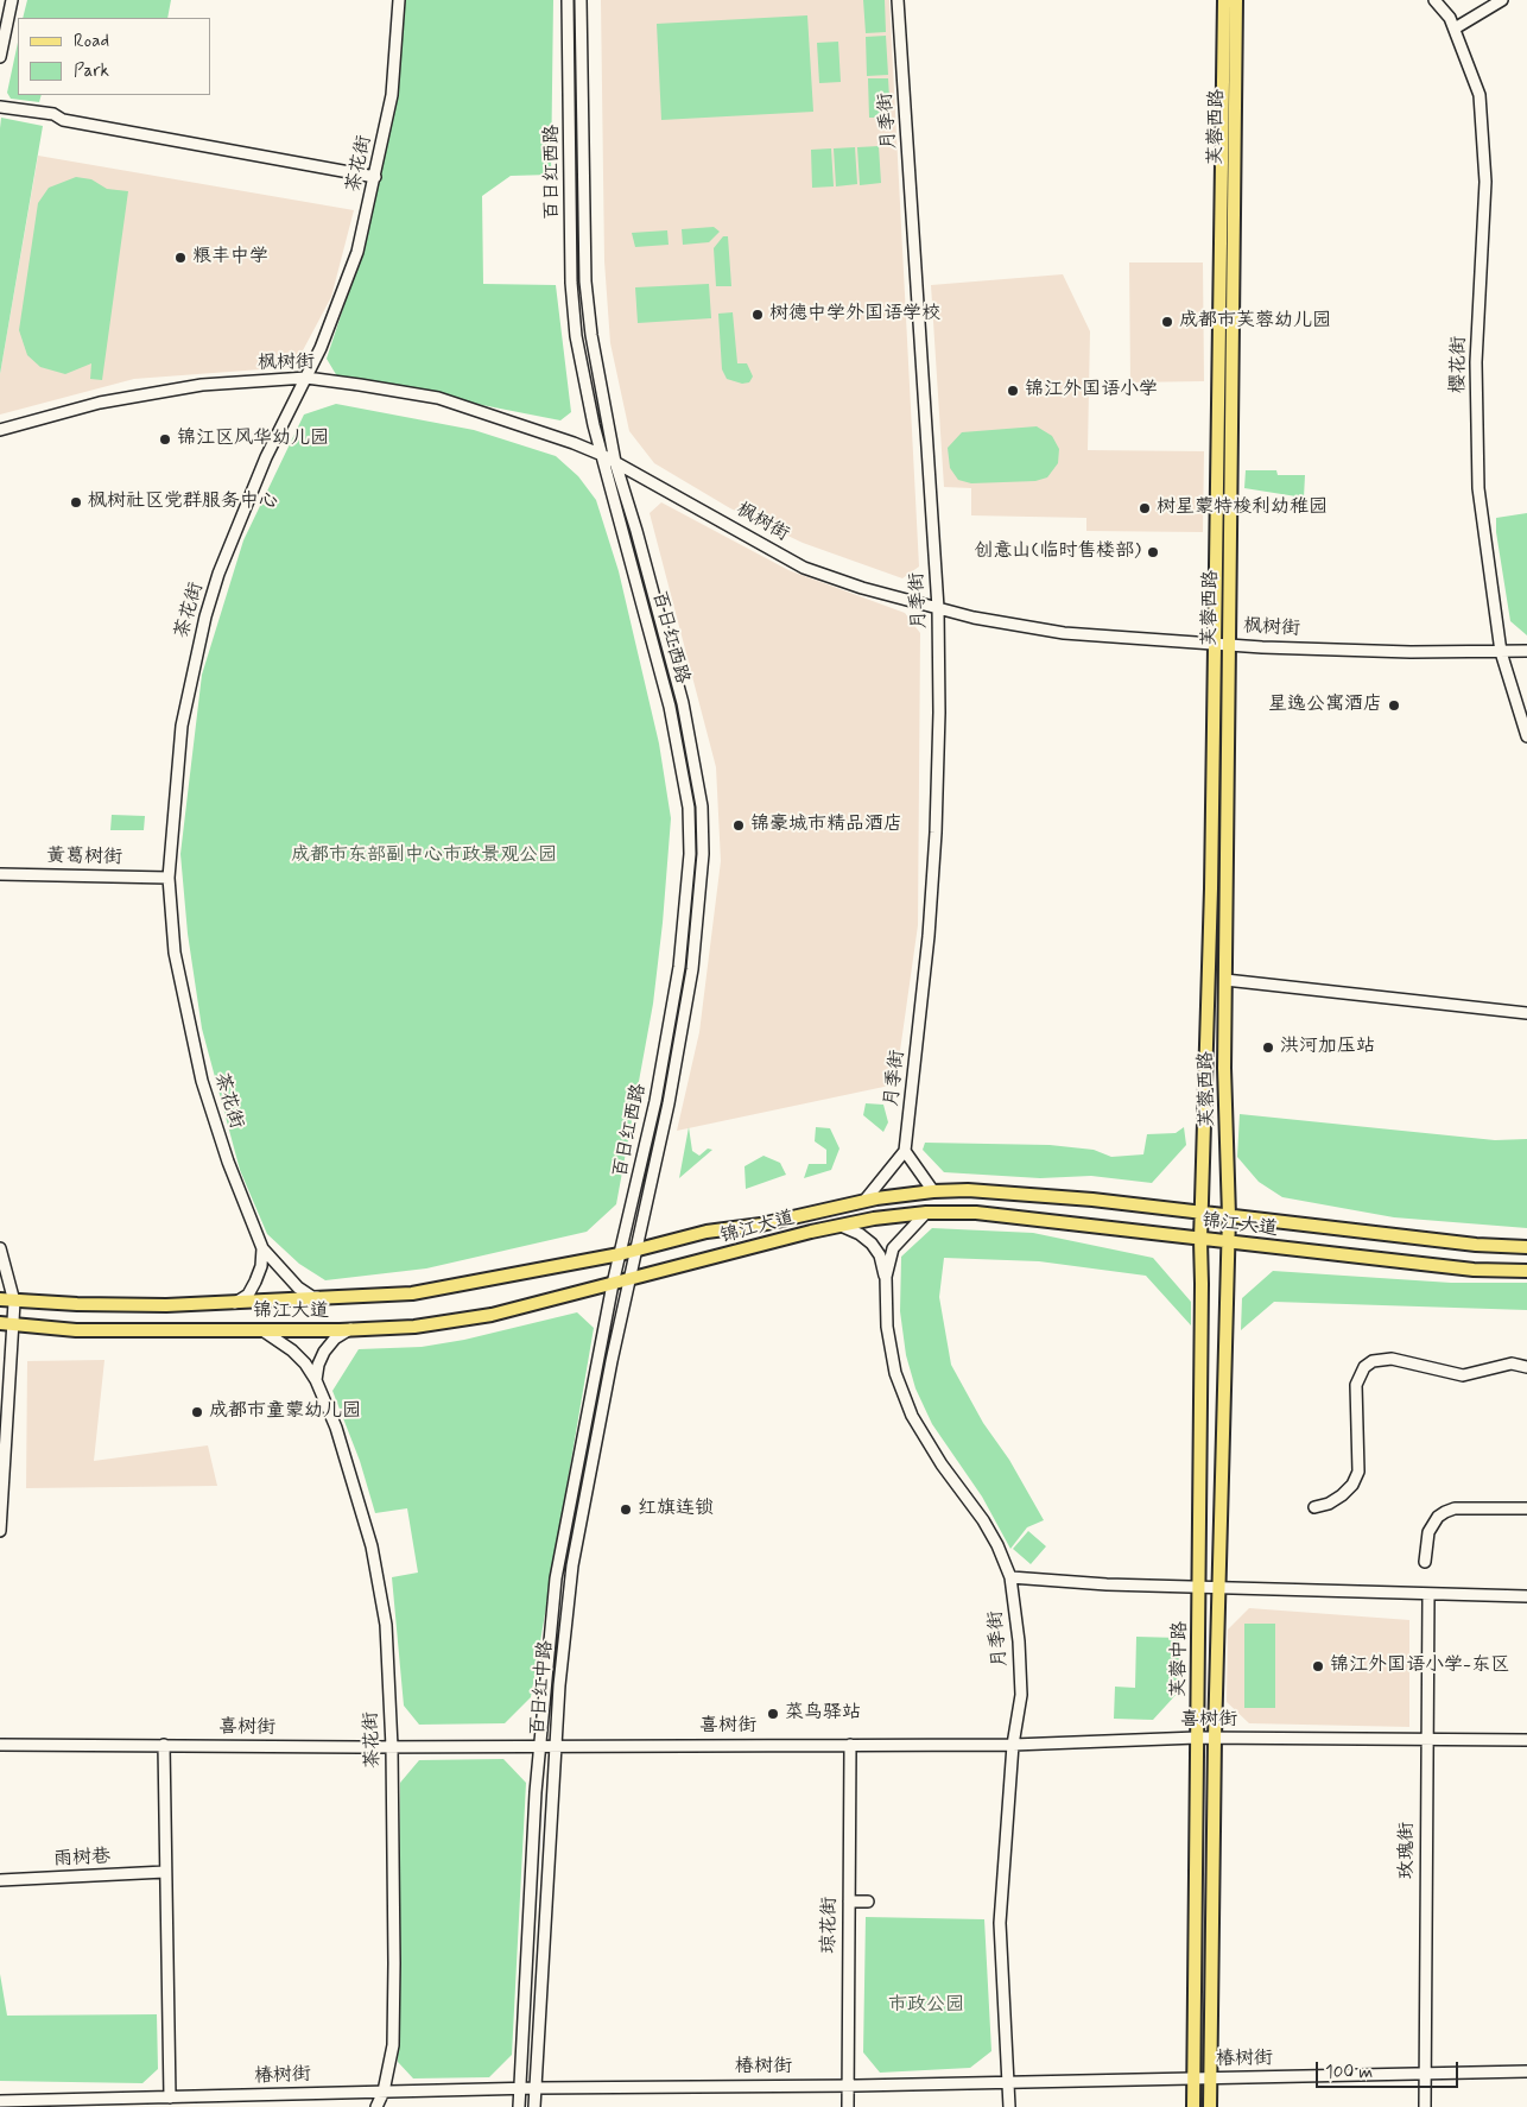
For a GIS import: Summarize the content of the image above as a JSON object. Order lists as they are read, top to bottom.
{
  "streets": {
    "main road": ["芙蓉西路", "锦江大道", "芙蓉中路"],
    "street": [
      "月季街",
      "茶花街",
      "百日红西路",
      "枫树街",
      "樱花街",
      "黄葛树街",
      "百日红中路",
      "喜树街",
      "玫瑰街",
      "雨树巷",
      "琼花街",
      "椿树街"
    ]
  },
  "crossings": [
    ["月季街", "枫树街"],
    ["月季街", "锦江大道"],
    ["月季街", "喜树街"],
    ["月季街", "椿树街"],
    ["芙蓉西路", "枫树街"],
    ["芙蓉西路", "锦江大道"],
    ["芙蓉西路", "芙蓉中路"],
    ["茶花街", "枫树街"],
    ["茶花街", "黄葛树街"],
    ["茶花街", "锦江大道"],
    ["茶花街", "喜树街"],
    ["茶花街", "椿树街"],
    ["百日红西路", "枫树街"],
    ["百日红西路", "锦江大道"],
    ["百日红西路", "百日红中路"],
    ["枫树街", "樱花街"],
    ["锦江大道", "芙蓉中路"],
    ["锦江大道", "百日红中路"],
    ["芙蓉中路", "喜树街"],
    ["芙蓉中路", "椿树街"],
    ["百日红中路", "喜树街"],
    ["百日红中路", "椿树街"],
    ["喜树街", "玫瑰街"],
    ["喜树街", "琼花街"],
    ["玫瑰街", "椿树街"],
    ["琼花街", "椿树街"]
  ],
  "parks": ["成都市东部副中心市政景观公园", "市政公园"],
  "places": [
    "粮丰中学",
    "树德中学外国语学校",
    "成都市芙蓉幼儿园",
    "锦江外国语小学",
    "锦江区风华幼儿园",
    "枫树社区党群服务中心",
    "树星蒙特梭利幼稚园",
    "创意山(临时售楼部)",
    "星逸公寓酒店",
    "锦豪城市精品酒店",
    "洪河加压站",
    "成都市童蒙幼儿园",
    "红旗连锁",
    "锦江外国语小学-东区",
    "菜鸟驿站"
  ],
  "legend": ["Road", "Park"],
  "scale_bar": "100 m"
}
